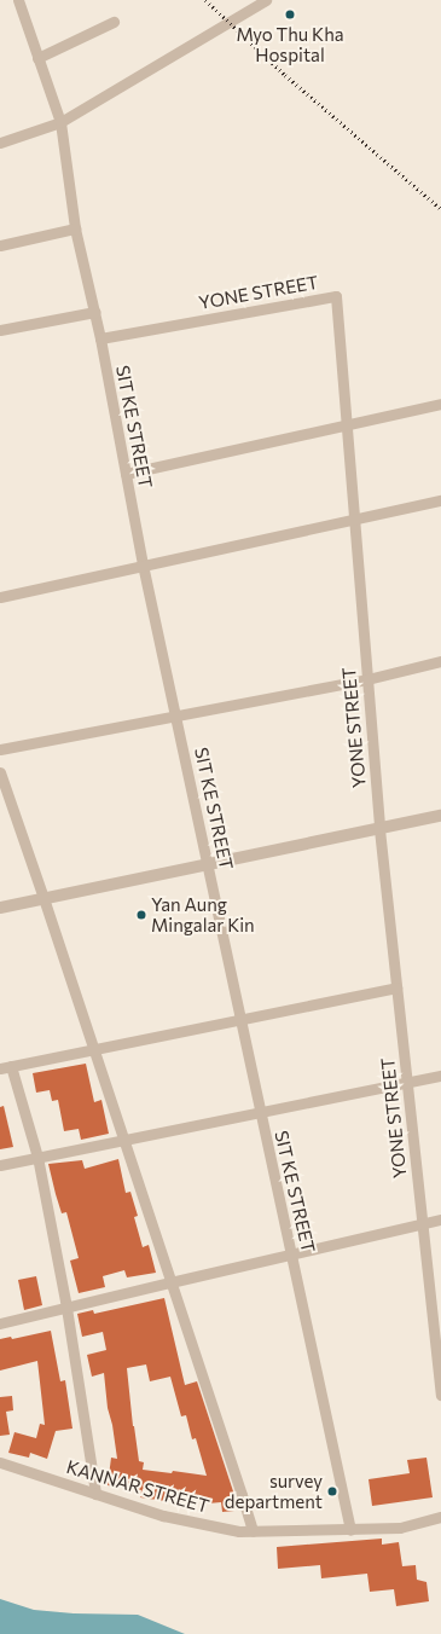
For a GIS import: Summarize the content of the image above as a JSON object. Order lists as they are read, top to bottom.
{
  "streets": {
    "street": ["YONE STREET", "SIT KE STREET", "KANNAR STREET"]
  },
  "crossings": [
    ["YONE STREET", "SIT KE STREET"],
    ["SIT KE STREET", "KANNAR STREET"]
  ],
  "places": ["Myo Thu Kha Hospital", "Yan Aung Mingalar Kin", "survey department"]
}
